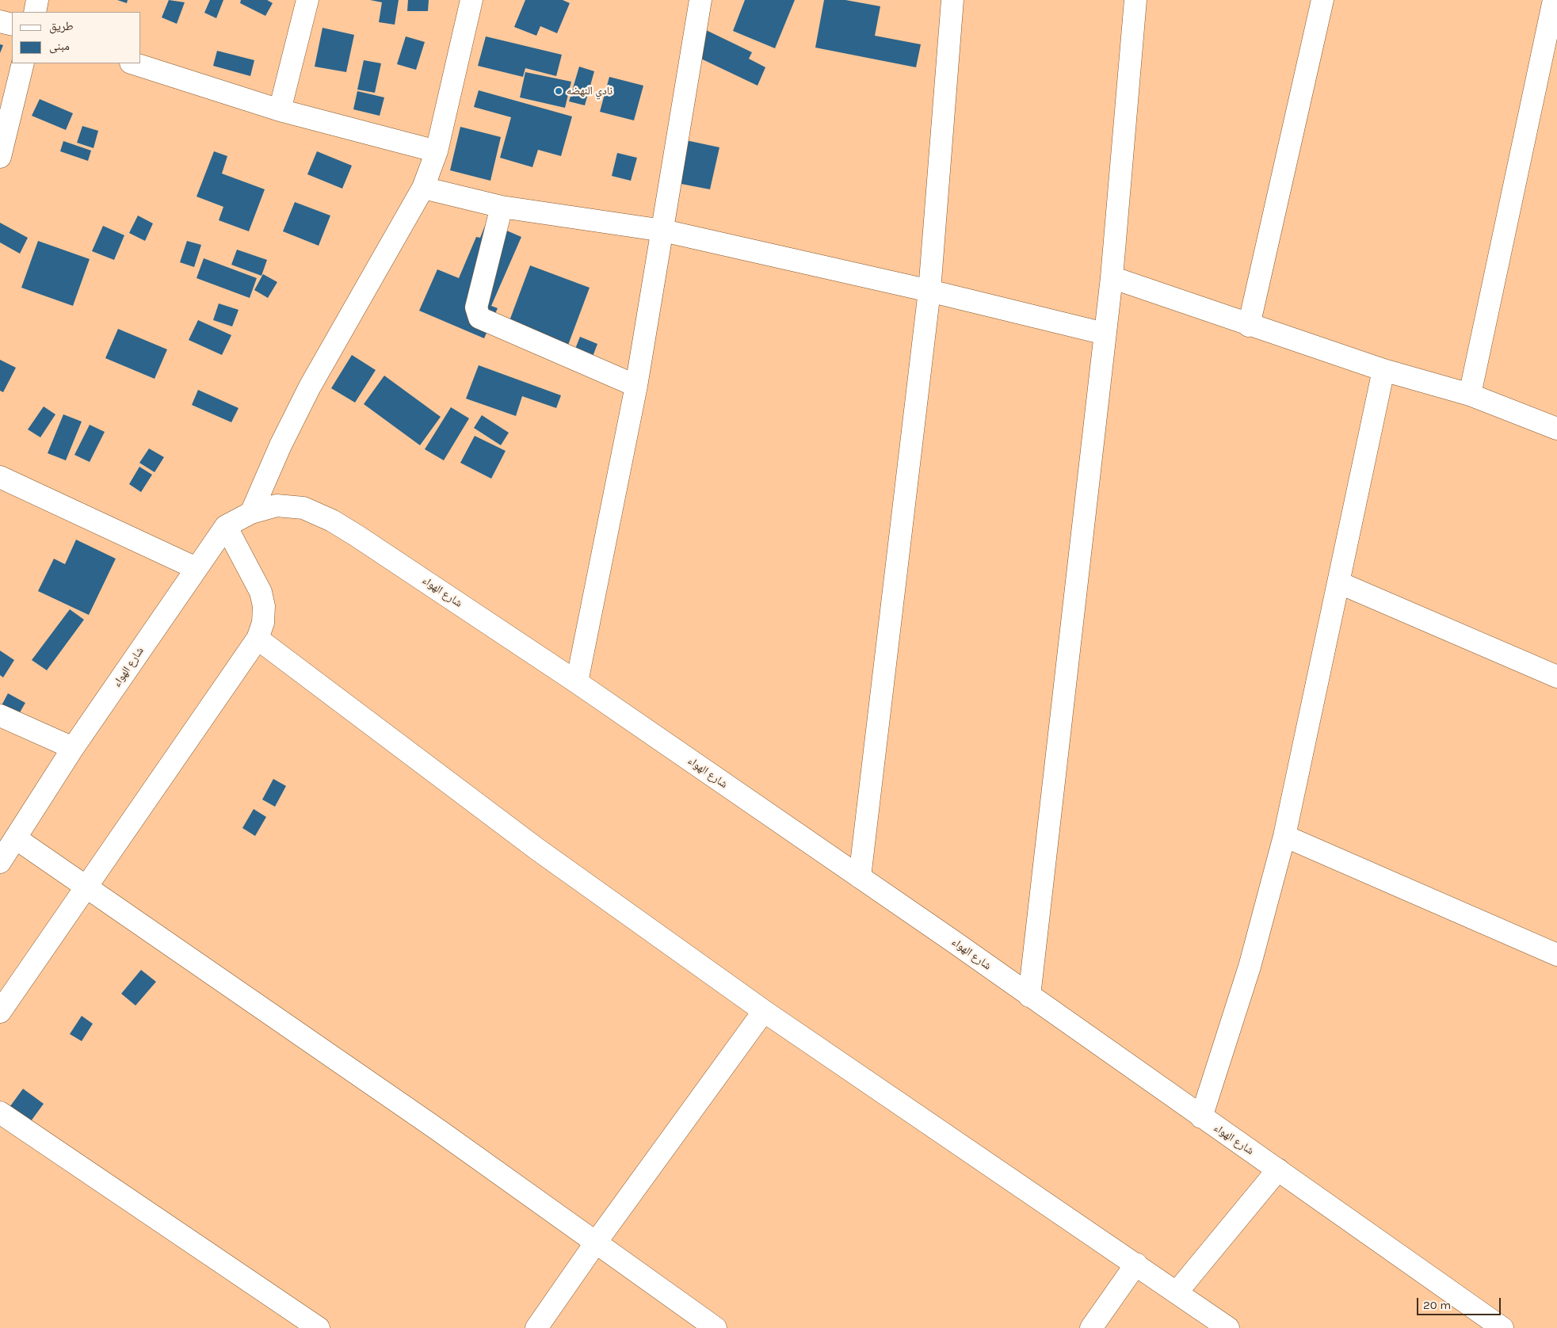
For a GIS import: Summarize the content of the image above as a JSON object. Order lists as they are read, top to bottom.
{
  "streets": {
    "street": ["شارع الهواء"]
  },
  "places": ["نادي النهضه"],
  "legend": ["طريق", "مبنى"],
  "scale_bar": "20 m"
}
